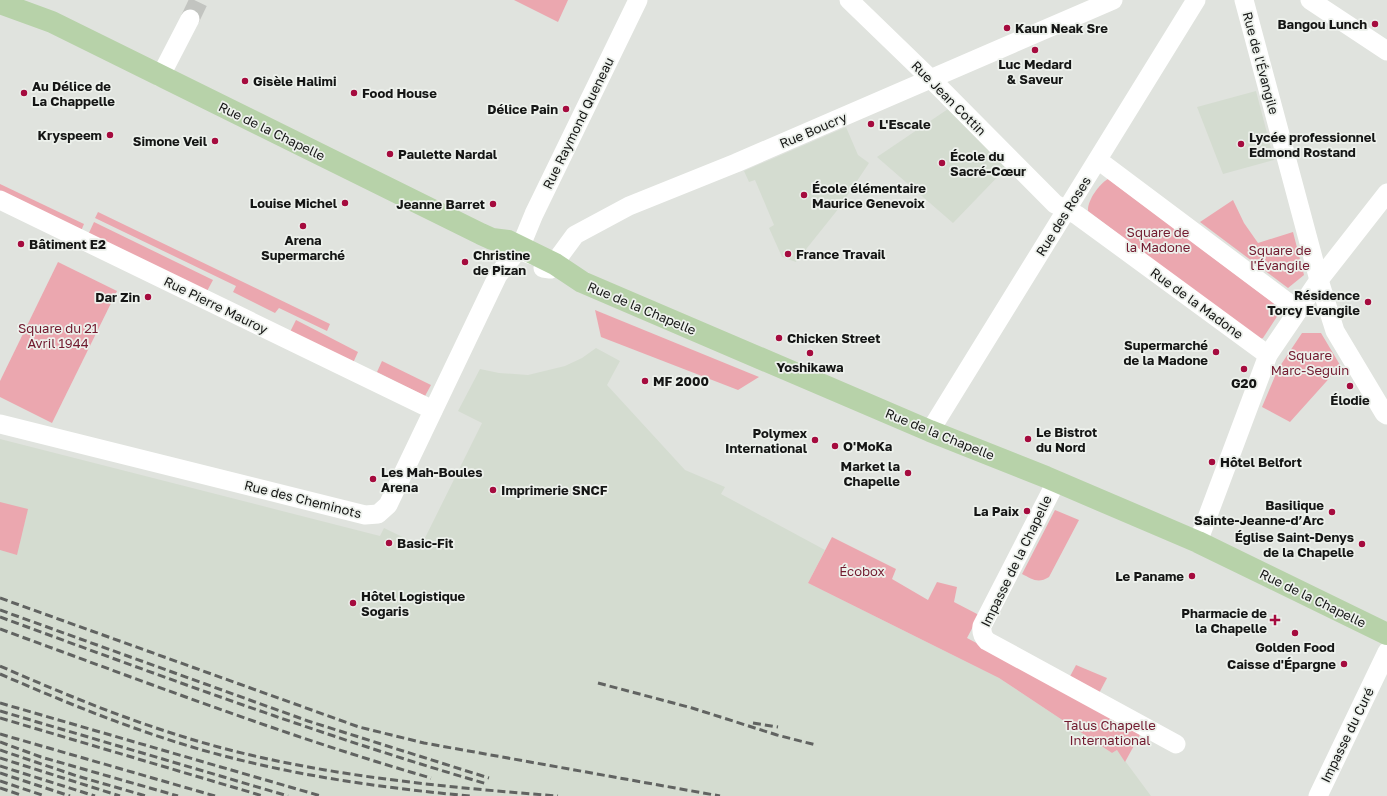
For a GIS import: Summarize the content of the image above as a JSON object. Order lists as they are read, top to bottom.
{
  "streets": {
    "main road": ["Rue de la Chapelle"],
    "street": [
      "Rue de l'Évangile",
      "Rue Jean Cottin",
      "Rue Raymond Queneau",
      "Rue Boucry",
      "Rue des Roses",
      "Rue de la Madone",
      "Rue Pierre Mauroy",
      "Rue des Cheminots",
      "Impasse de la Chapelle",
      "Impasse du Curé"
    ]
  },
  "crossings": [
    ["Rue Jean Cottin", "Rue Boucry"],
    ["Rue Jean Cottin", "Rue des Roses"],
    ["Rue Jean Cottin", "Rue de la Madone"],
    ["Rue Raymond Queneau", "Rue Boucry"],
    ["Rue Raymond Queneau", "Rue de la Chapelle"],
    ["Rue Raymond Queneau", "Rue des Cheminots"],
    ["Rue Boucry", "Rue de la Chapelle"],
    ["Rue Boucry", "Rue des Cheminots"],
    ["Rue de la Chapelle", "Rue des Roses"],
    ["Rue de la Chapelle", "Rue des Cheminots"],
    ["Rue de la Chapelle", "Impasse de la Chapelle"],
    ["Rue des Roses", "Rue de la Madone"],
    ["Rue Pierre Mauroy", "Rue des Cheminots"]
  ],
  "parks": [
    "Square de la Madone",
    "Square de l'Évangile",
    "Square du 21 Avril 1944",
    "Square Marc-Seguin",
    "Écobox",
    "Talus Chapelle International"
  ],
  "places": {
    "other": [
      "Bangou Lunch",
      "Kaun Neak Sre",
      "Luc Medard & Saveur",
      "Gisèle Halimi",
      "Au Délice de La Chappelle",
      "Food House",
      "Délice Pain",
      "L'Escale",
      "Kryspeem",
      "Simone Veil",
      "Lycée professionnel Edmond Rostand",
      "Paulette Nardal",
      "École du Sacré-Cœur",
      "École élémentaire Maurice Genevoix",
      "Louise Michel",
      "Jeanne Barret",
      "Arena Supermarché",
      "Bâtiment E2",
      "France Travail",
      "Christine de Pizan",
      "Dar Zin",
      "Résidence Torcy Evangile",
      "Chicken Street",
      "Supermarché de la Madone",
      "Yoshikawa",
      "G20",
      "MF 2000",
      "Élodie",
      "Le Bistrot du Nord",
      "Polymex International",
      "O'MoKa",
      "Hôtel Belfort",
      "Market la Chapelle",
      "Les Mah-Boules Arena",
      "Imprimerie SNCF",
      "La Paix",
      "Basilique Sainte-Jeanne-d’Arc",
      "Basic-Fit",
      "Église Saint-Denys de la Chapelle",
      "Le Paname",
      "Hôtel Logistique Sogaris",
      "Golden Food",
      "Caisse d'Épargne"
    ],
    "health": ["Pharmacie de la Chapelle"]
  }
}
